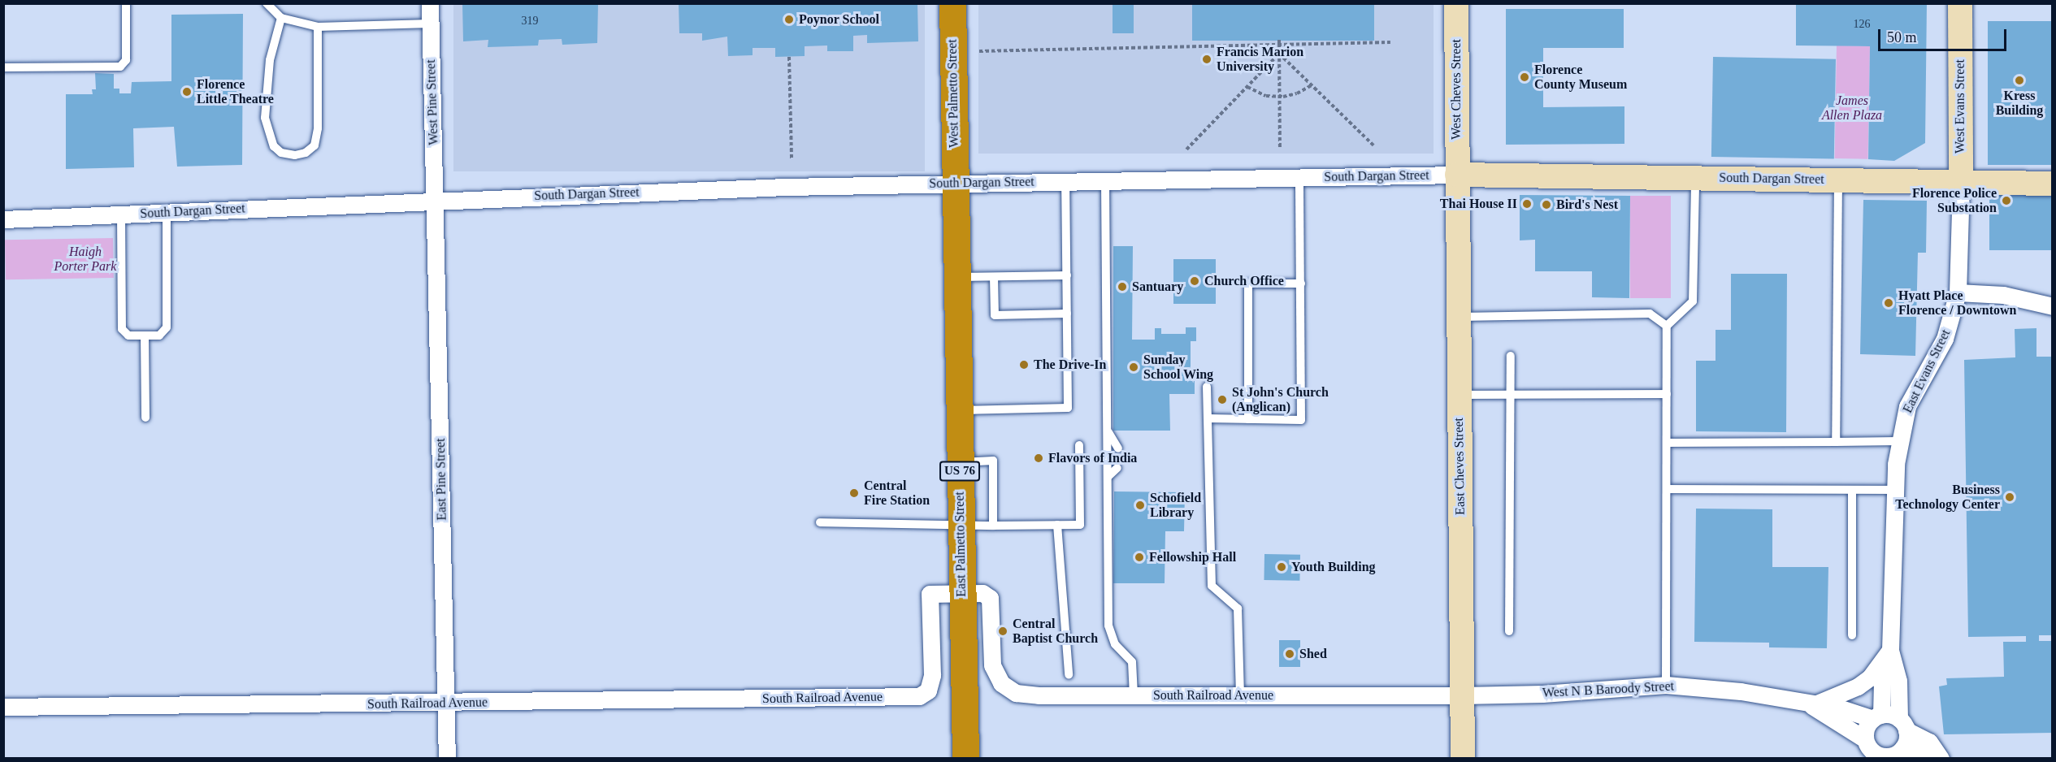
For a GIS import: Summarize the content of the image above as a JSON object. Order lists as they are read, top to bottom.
{
  "streets": {
    "highway": ["West Palmetto Street", "US 76", "East Palmetto Street"],
    "street": [
      "West Cheves Street",
      "West Pine Street",
      "West Evans Street",
      "South Dargan Street",
      "East Evans Street",
      "East Cheves Street",
      "East Pine Street",
      "West N B Baroody Street",
      "South Railroad Avenue"
    ]
  },
  "crossings": [
    ["West Cheves Street", "South Dargan Street"],
    ["West Cheves Street", "East Cheves Street"],
    ["West Palmetto Street", "South Dargan Street"],
    ["West Palmetto Street", "East Palmetto Street"],
    ["West Pine Street", "South Dargan Street"],
    ["West Pine Street", "East Pine Street"],
    ["West Evans Street", "South Dargan Street"],
    ["West Evans Street", "East Evans Street"],
    ["South Dargan Street", "East Evans Street"],
    ["South Dargan Street", "East Cheves Street"],
    ["South Dargan Street", "East Pine Street"],
    ["South Dargan Street", "East Palmetto Street"],
    ["East Evans Street", "West N B Baroody Street"],
    ["East Cheves Street", "West N B Baroody Street"],
    ["East Cheves Street", "South Railroad Avenue"],
    ["East Pine Street", "South Railroad Avenue"],
    ["East Palmetto Street", "South Railroad Avenue"],
    ["West N B Baroody Street", "South Railroad Avenue"]
  ],
  "parks": ["James Allen Plaza", "Haigh Porter Park"],
  "places": [
    "Poynor School",
    "Francis Marion University",
    "Florence County Museum",
    "Kress Building",
    "Florence Little Theatre",
    "Florence Police Substation",
    "Thai House II",
    "Bird's Nest",
    "Church Office",
    "Santuary",
    "Hyatt Place Florence / Downtown",
    "The Drive-In",
    "Sunday School Wing",
    "St John's Church (Anglican)",
    "Flavors of India",
    "Central Fire Station",
    "Business Technology Center",
    "Schofield Library",
    "Fellowship Hall",
    "Youth Building",
    "Central Baptist Church",
    "Shed"
  ],
  "house_numbers": ["319", "126"],
  "scale_bar": "50 m"
}
